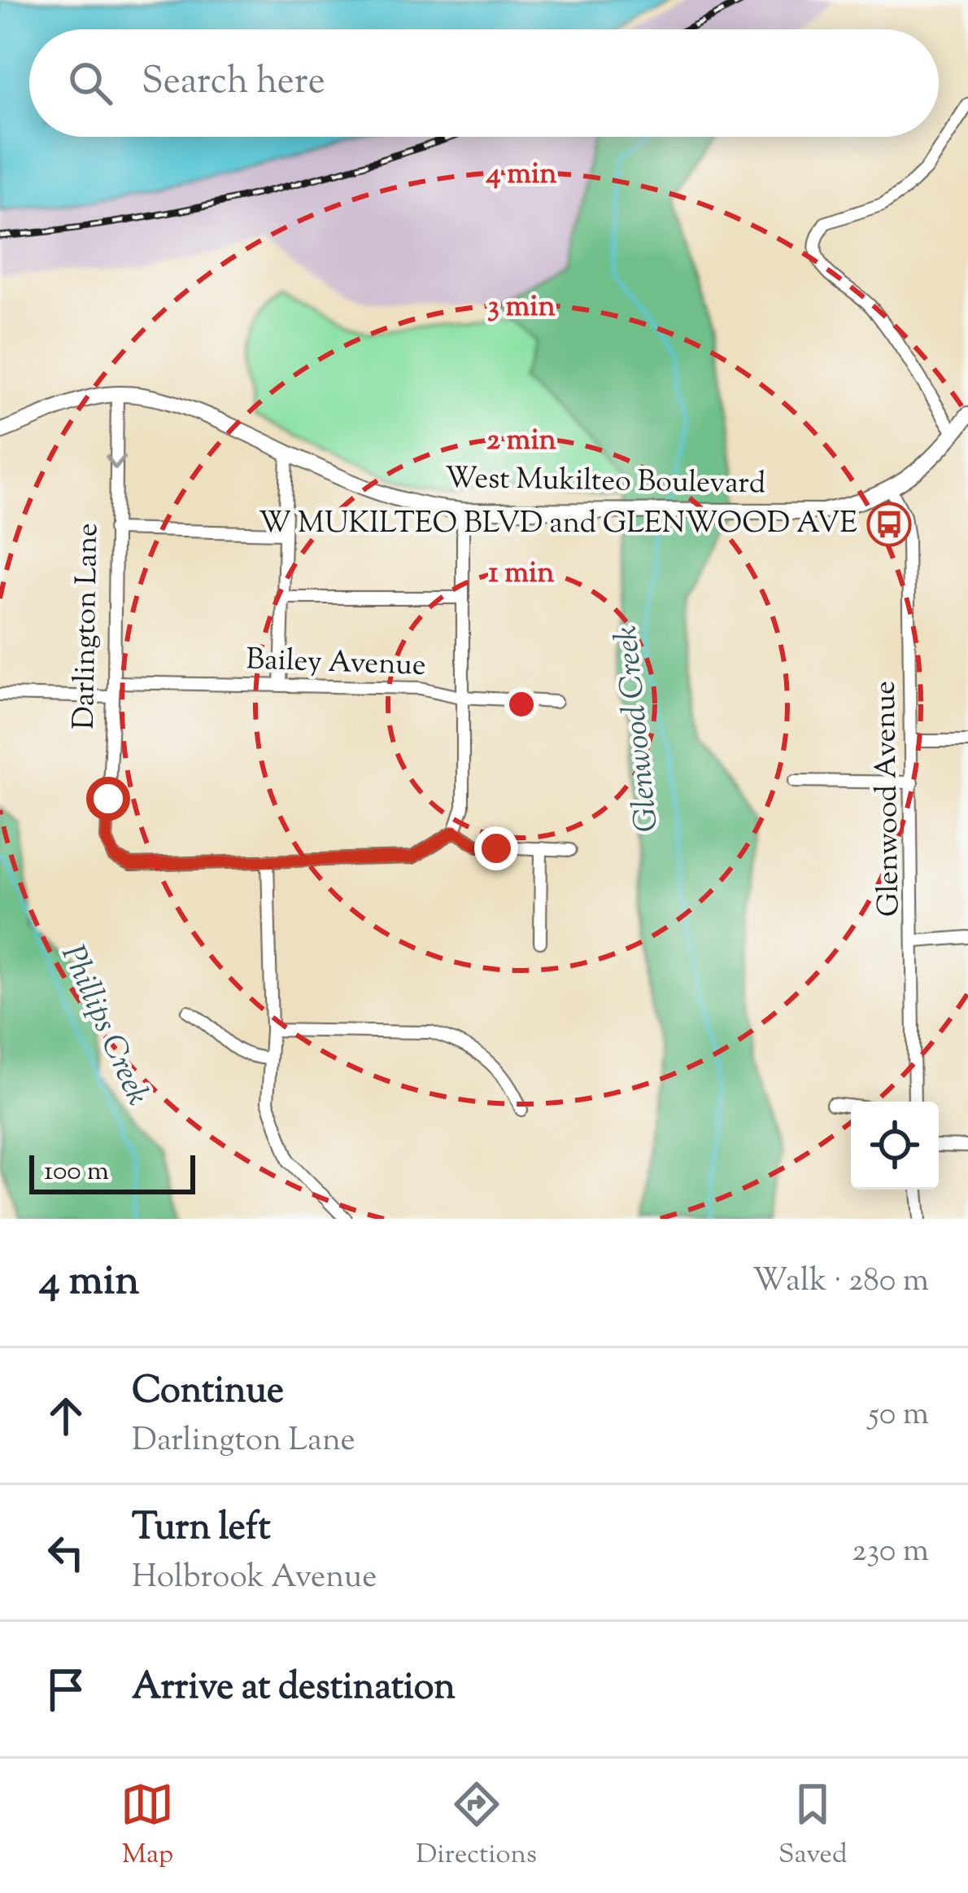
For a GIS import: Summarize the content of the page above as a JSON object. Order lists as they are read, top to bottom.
{
  "streets": {
    "main road": ["West Mukilteo Boulevard"],
    "street": ["Darlington Lane", "Bailey Avenue", "Glenwood Avenue"]
  },
  "crossings": [
    ["West Mukilteo Boulevard", "Darlington Lane"],
    ["West Mukilteo Boulevard", "Glenwood Avenue"],
    ["Darlington Lane", "Bailey Avenue"]
  ],
  "water": ["Glenwood Creek", "Phillips Creek"],
  "places": {
    "bus stop": ["W MUKILTEO BLVD and GLENWOOD AVE"]
  },
  "scale_bar": "100 m",
  "page": {
    "search": "Search here",
    "scale": "100 m",
    "heading": ["4 min", "Walk · 280 m"],
    "list": [
      ["Continue", "Darlington Lane", "50 m"],
      ["Turn left", "Holbrook Avenue", "230 m"],
      "Arrive at destination"
    ],
    "nav": ["Map", "Directions", "Saved"]
  },
  "rings": [
    "4 min",
    "3 min",
    "2 min",
    "1 min"
  ]
}
